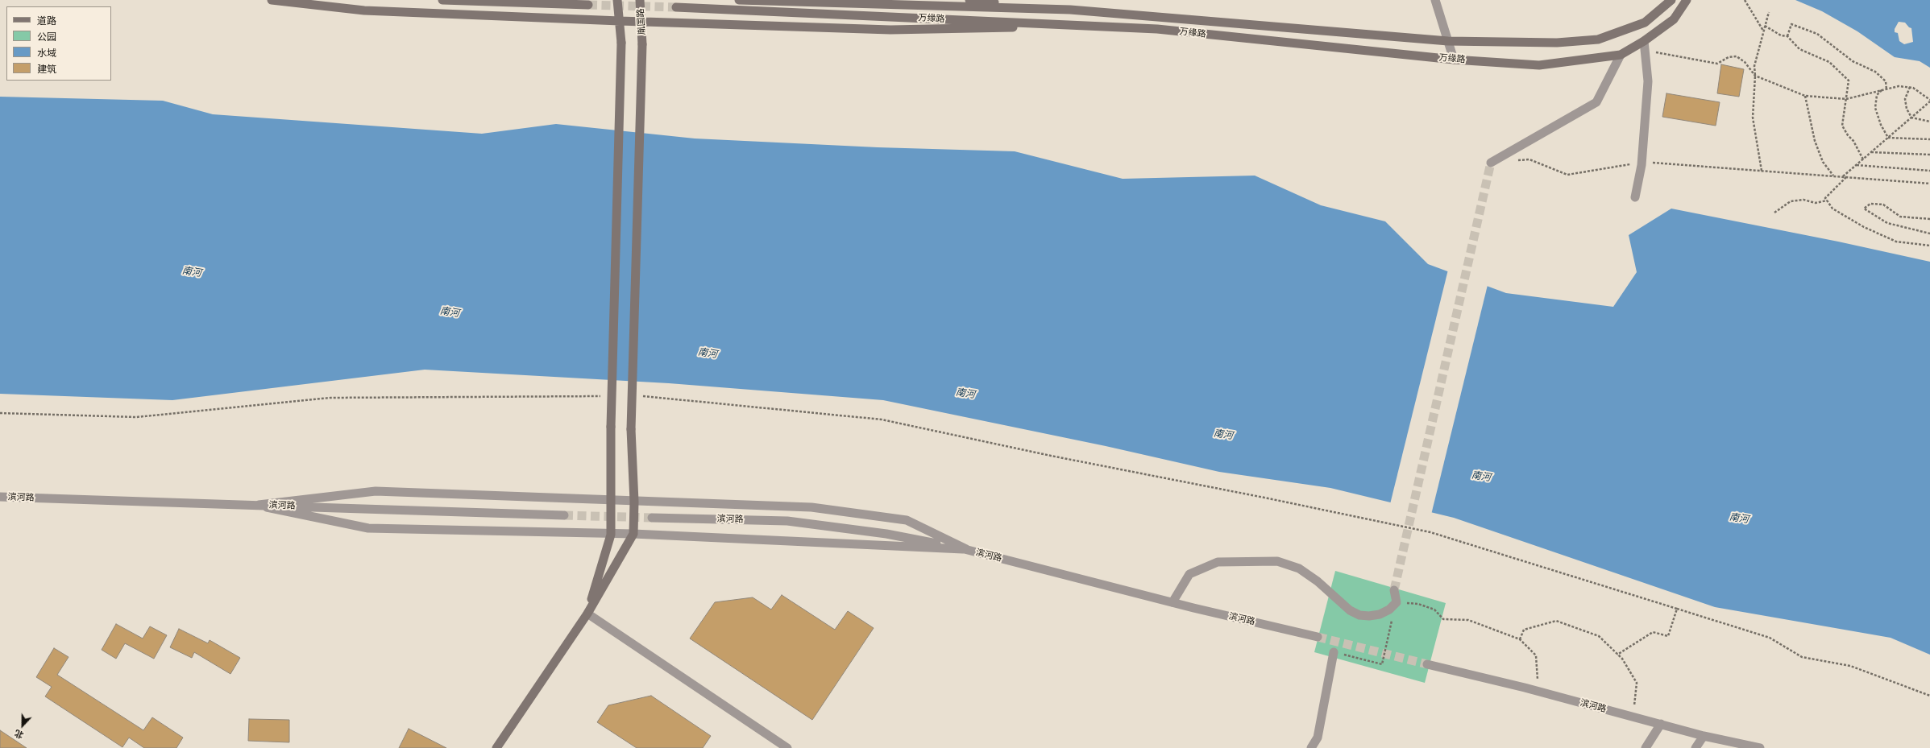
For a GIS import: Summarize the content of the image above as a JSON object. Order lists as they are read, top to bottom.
{
  "streets": {
    "main road": ["万缘路", "胤国路"],
    "street": ["滨河路"]
  },
  "water": ["南河"],
  "legend": [
    "道路",
    "公园",
    "水域",
    "建筑"
  ],
  "north": "bottom"
}
